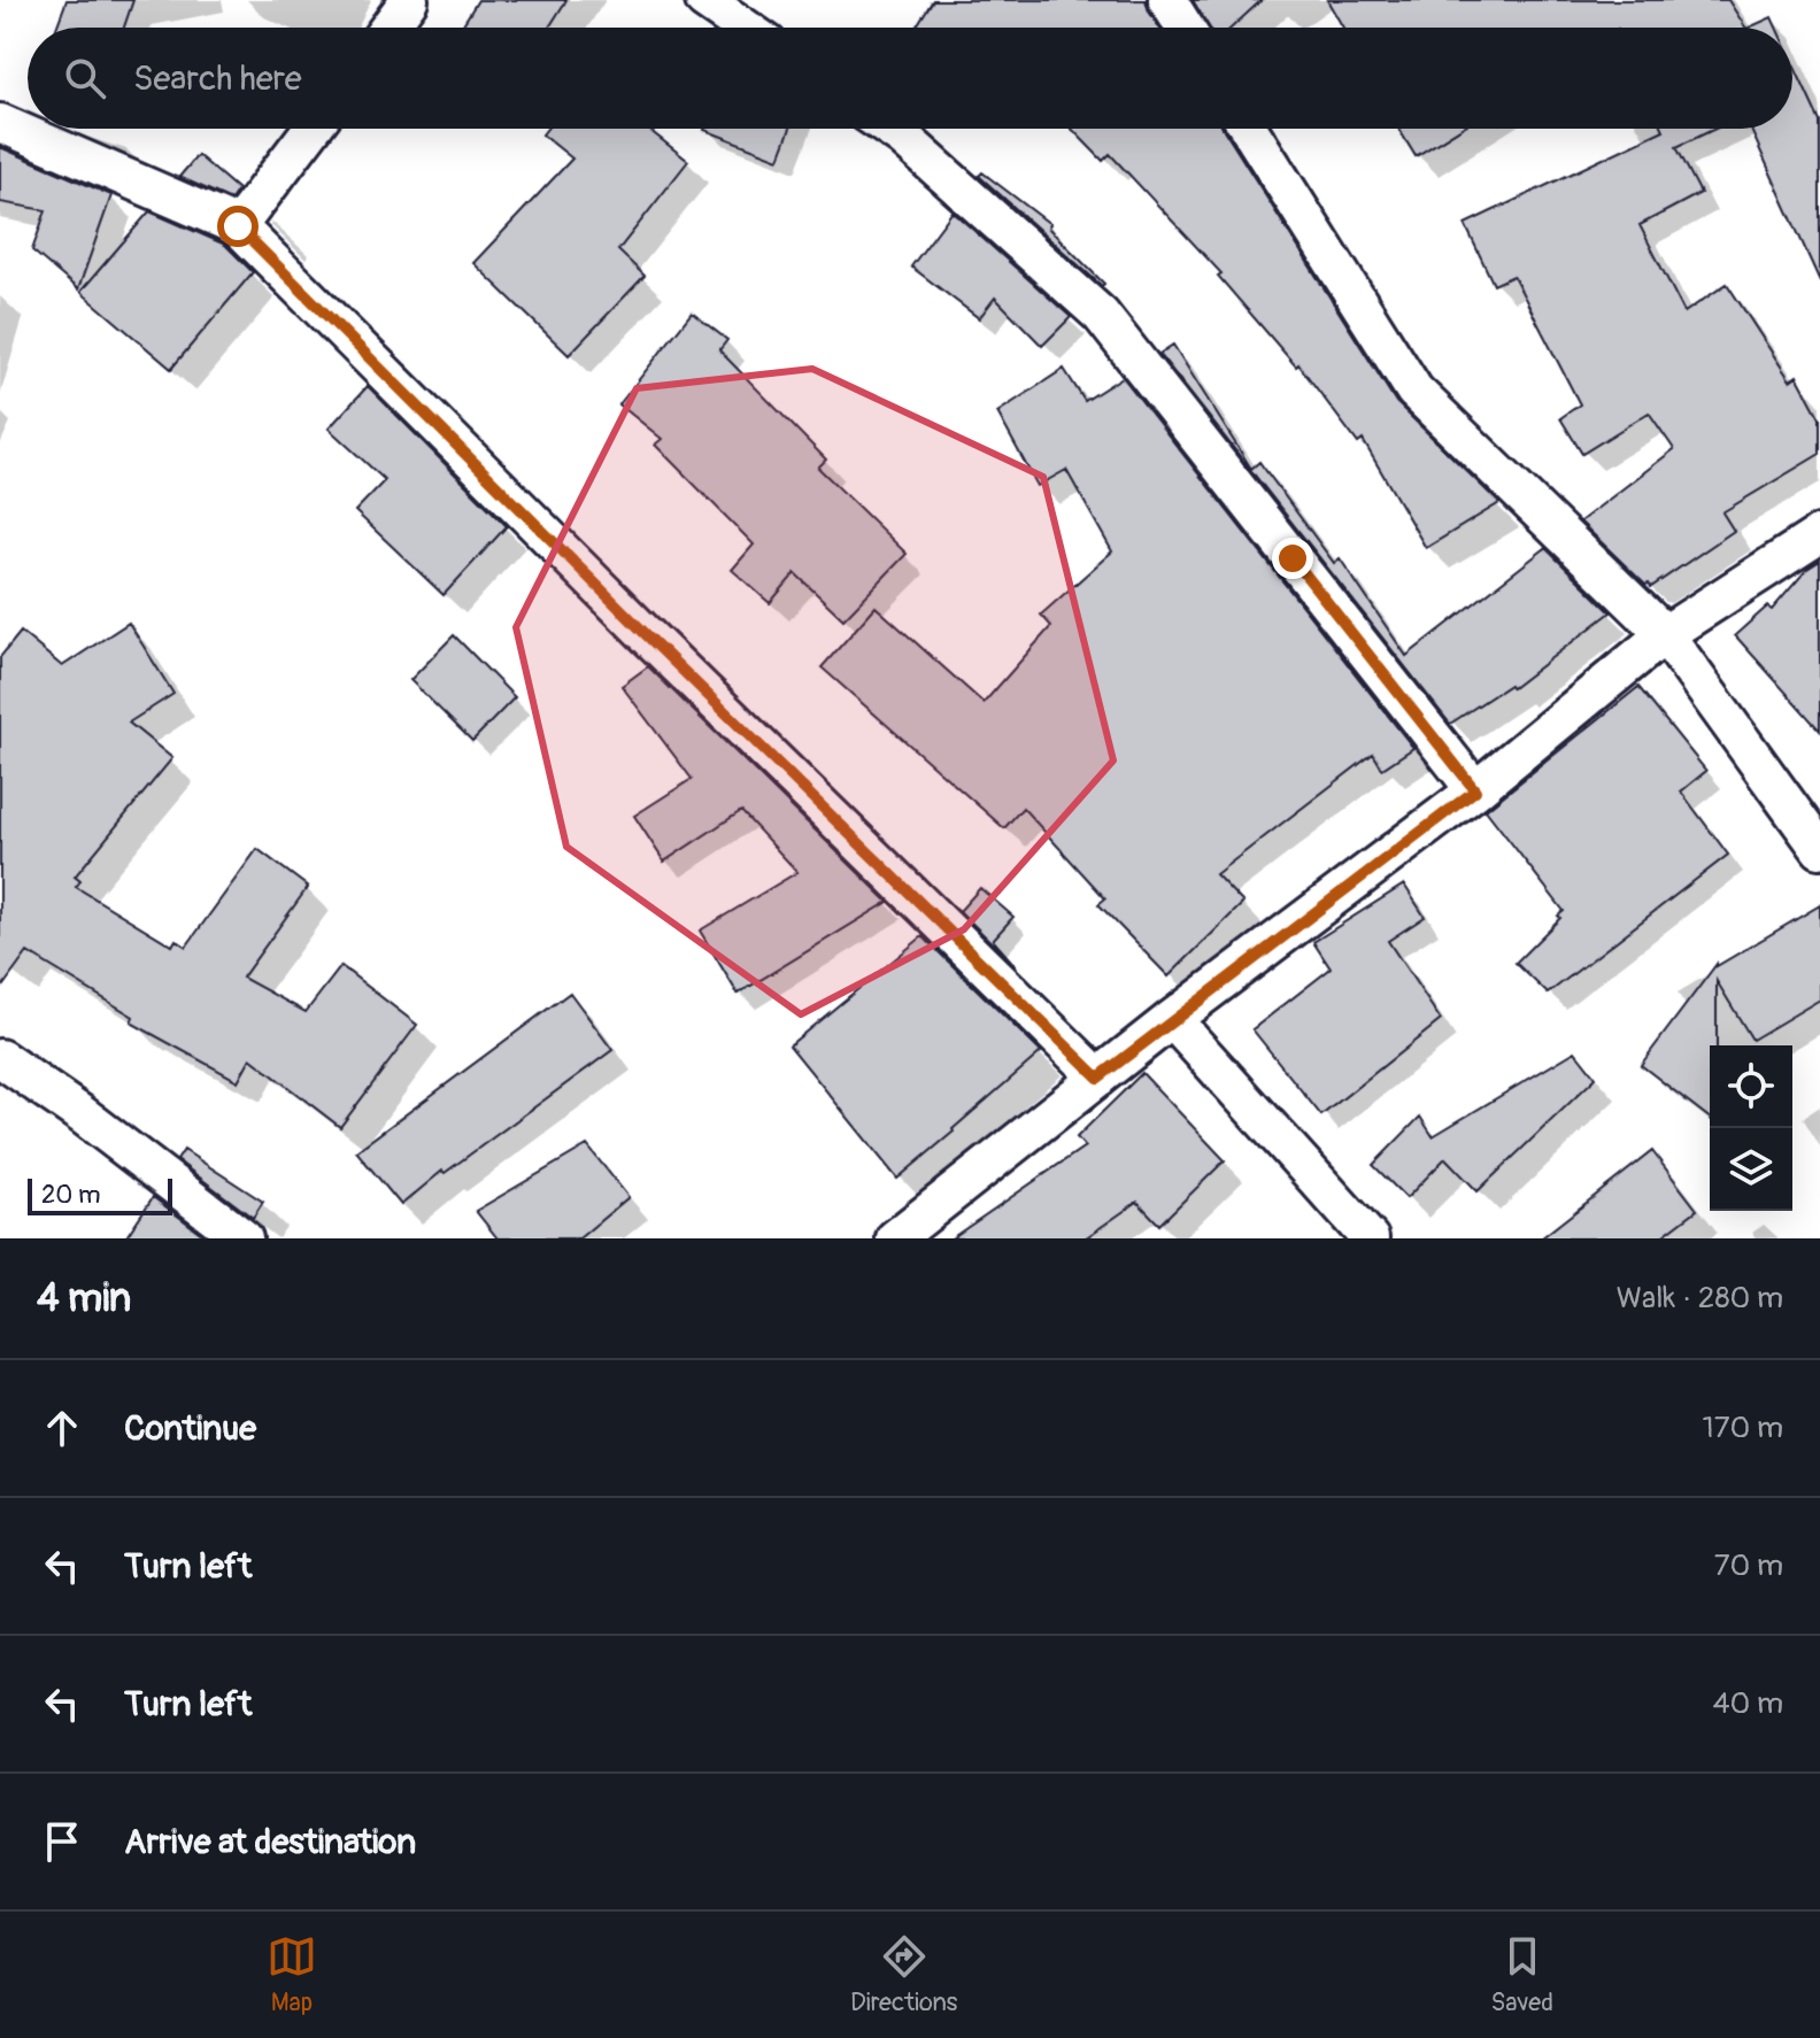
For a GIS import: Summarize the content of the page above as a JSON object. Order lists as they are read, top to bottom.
{
  "scale_bar": "20 m",
  "page": {
    "search": "Search here",
    "scale": "20 m",
    "heading": ["4 min", "Walk · 280 m"],
    "list": [
      ["Continue", "170 m"],
      ["Turn left", "70 m"],
      ["Turn left", "40 m"],
      "Arrive at destination"
    ],
    "nav": ["Map", "Directions", "Saved"]
  }
}
